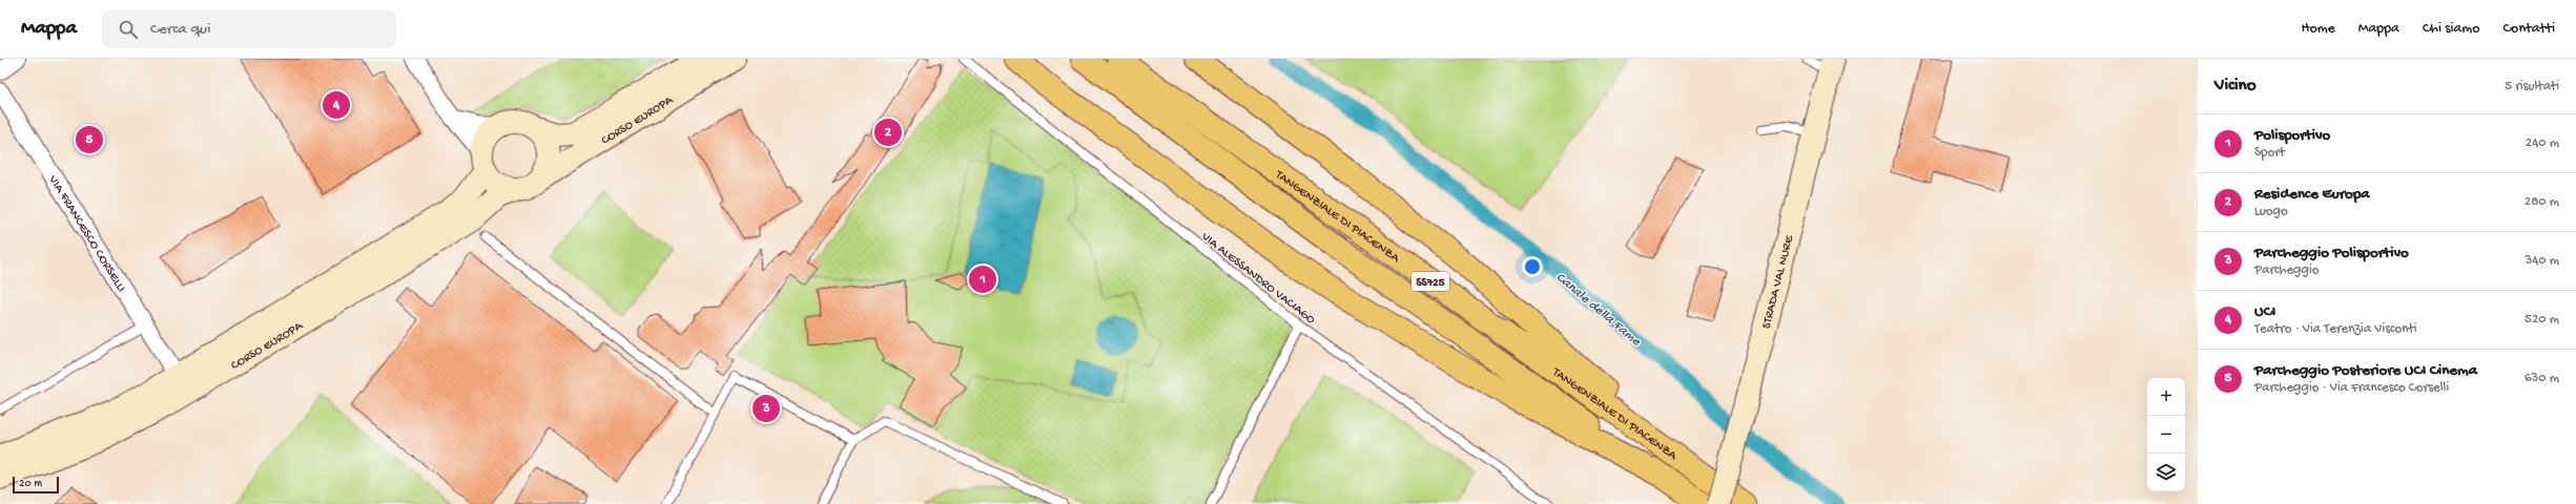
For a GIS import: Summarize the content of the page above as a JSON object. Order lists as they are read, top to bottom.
{
  "streets": {
    "highway": ["TANGENZIALE DI PIACENZA", "SS725"],
    "main road": ["CORSO EUROPA", "STRADA VAL NURE"],
    "street": ["VIA FRANCESCO CORSELLI"],
    "lane": ["VIA ALESSANDRO VACIAGO"]
  },
  "crossings": [
    ["CORSO EUROPA", "VIA FRANCESCO CORSELLI"]
  ],
  "water": ["Canale della Fame"],
  "scale_bar": "20 m",
  "page": {
    "header": "Mappa",
    "search": "Cerca qui",
    "nav": [
      "Home",
      "Mappa",
      "Chi siamo",
      "Contatti"
    ],
    "heading": ["Vicino", "5 risultati"],
    "pins": [
      "4",
      "2",
      "5",
      "1",
      "3"
    ],
    "list": [
      {
        "mark": "1",
        "name": "Polisportivo",
        "note": "Sport",
        "value": "240 m"
      },
      {
        "mark": "2",
        "name": "Residence Europa",
        "note": "Luogo",
        "value": "280 m"
      },
      {
        "mark": "3",
        "name": "Parcheggio Polisportivo",
        "note": "Parcheggio",
        "value": "340 m"
      },
      {
        "mark": "4",
        "name": "UCI",
        "note": "Teatro · Via Terenzia Visconti",
        "value": "520 m"
      },
      {
        "mark": "5",
        "name": "Parcheggio Posteriore UCI Cinema",
        "note": "Parcheggio · Via Francesco Corselli",
        "value": "630 m"
      }
    ],
    "map_buttons": ["+", "−"],
    "scale": "20 m"
  }
}
